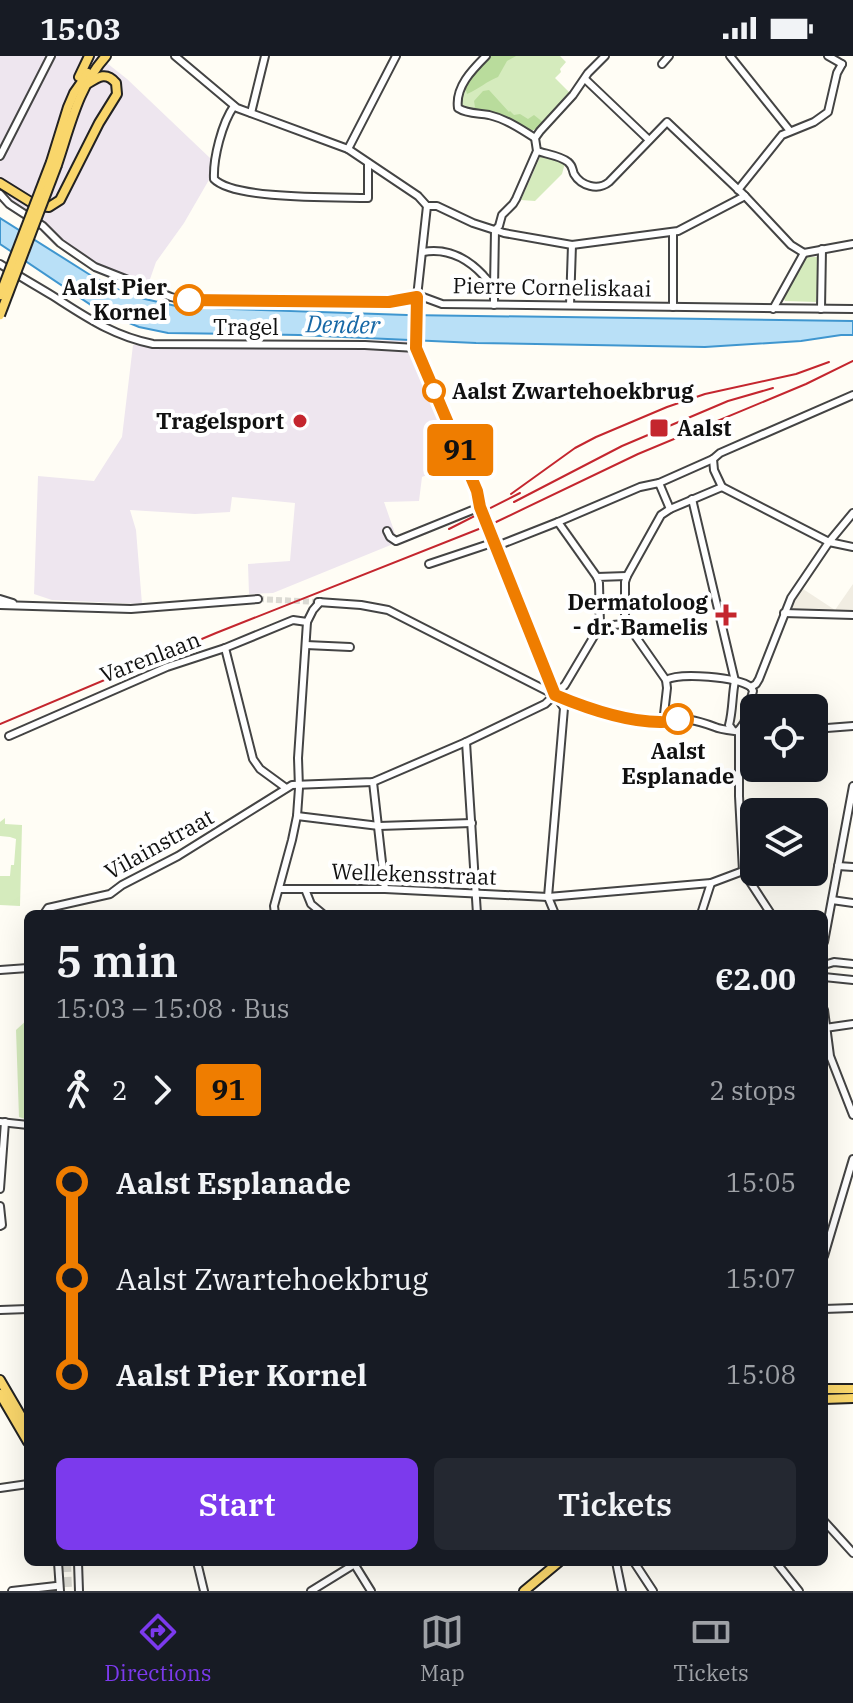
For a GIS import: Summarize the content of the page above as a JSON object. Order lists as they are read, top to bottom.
{
  "streets": {
    "street": [
      "Pierre Corneliskaai",
      "Tragel",
      "Varenlaan",
      "Vilainstraat",
      "Wellekensstraat"
    ]
  },
  "water": ["Dender"],
  "places": {
    "other": [
      "Aalst Pier Kornel",
      "Aalst Zwartehoekbrug",
      "Tragelsport",
      "Aalst Esplanade"
    ],
    "transit": ["Aalst"],
    "health": ["Dermatoloog - dr. Bamelis"]
  },
  "lines": ["bus line 91"],
  "page": {
    "status": "15:03",
    "on_map": "91",
    "heading": ["5 min", "15:03 – 15:08 · Bus", "€2.00"],
    "legs": ["2", "91", "2 stops"],
    "list": [
      {
        "name": "Aalst Esplanade",
        "value": "15:05"
      },
      {
        "name": "Aalst Zwartehoekbrug",
        "value": "15:07"
      },
      {
        "name": "Aalst Pier Kornel",
        "value": "15:08"
      }
    ],
    "buttons": ["Start", "Tickets"],
    "tabs": ["Directions", "Map", "Tickets"]
  }
}
